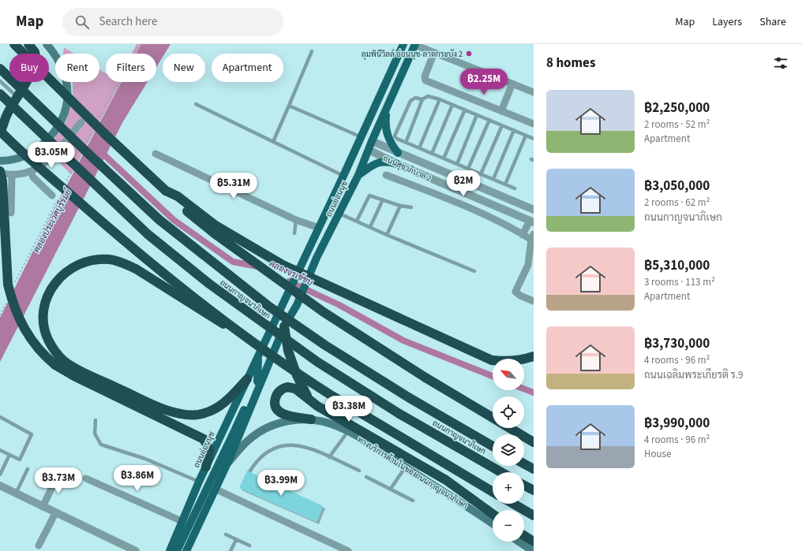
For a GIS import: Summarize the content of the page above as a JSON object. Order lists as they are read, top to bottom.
{
  "streets": {
    "highway": ["ถนนกาญจนาภิเษก"],
    "main road": ["ถนนอ่อนนุช", "ทางบริการด้านในของถนนกาญจนาภิเษก"],
    "street": ["ถนนสุขาภิบาล 2"]
  },
  "crossings": [
    ["ถนนสุขาภิบาล 2", "ถนนอ่อนนุช"],
    ["ถนนอ่อนนุช", "ทางบริการด้านในของถนนกาญจนาภิเษก"]
  ],
  "water": ["คลองประเวศบุรีรมย์", "คลองจรเข้ขบ"],
  "places": ["ลุมพินีวิลล์ อ่อนนุช-ลาดกระบัง 2"],
  "north": "top left",
  "page": {
    "header": "Map",
    "search": "Search here",
    "nav": ["Map", "Layers", "Share"],
    "heading": "8 homes",
    "chip": [
      "Buy",
      "Rent",
      "Filters",
      "New",
      "Apartment"
    ],
    "price": [
      "฿2.25M",
      "฿3.05M",
      "฿2M",
      "฿5.31M",
      "฿3.38M",
      "฿3.86M",
      "฿3.73M",
      "฿3.99M"
    ],
    "list": [
      {
        "name": "฿2,250,000",
        "note": "2 rooms · 52 m² · Apartment"
      },
      {
        "name": "฿3,050,000",
        "note": "2 rooms · 62 m² · ถนนกาญจนาภิเษก"
      },
      {
        "name": "฿5,310,000",
        "note": "3 rooms · 113 m² · Apartment"
      },
      {
        "name": "฿3,730,000",
        "note": "4 rooms · 96 m² · ถนนเฉลิมพระเกียรติ ร.9"
      },
      {
        "name": "฿3,990,000",
        "note": "4 rooms · 96 m² · House"
      }
    ],
    "map_buttons": ["+", "−"]
  }
}
